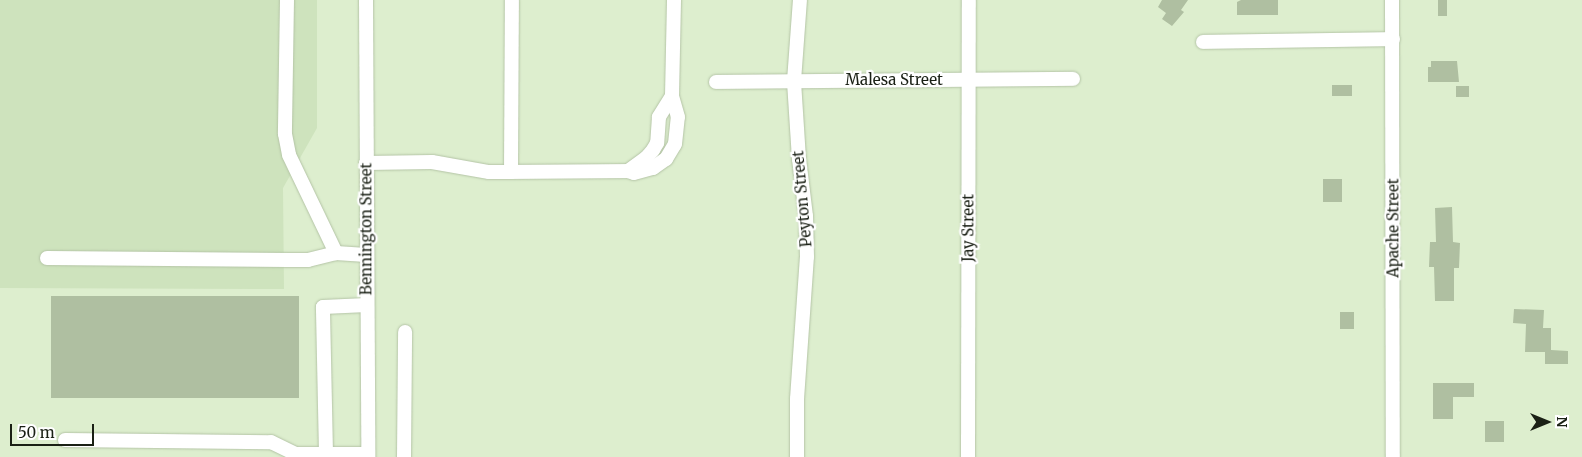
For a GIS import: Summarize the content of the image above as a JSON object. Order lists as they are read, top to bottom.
{
  "streets": {
    "street": [
      "Malesa Street",
      "Peyton Street",
      "Jay Street",
      "Apache Street",
      "Bennington Street"
    ]
  },
  "crossings": [
    ["Malesa Street", "Peyton Street"],
    ["Malesa Street", "Jay Street"]
  ],
  "scale_bar": "50 m",
  "north": "right"
}
